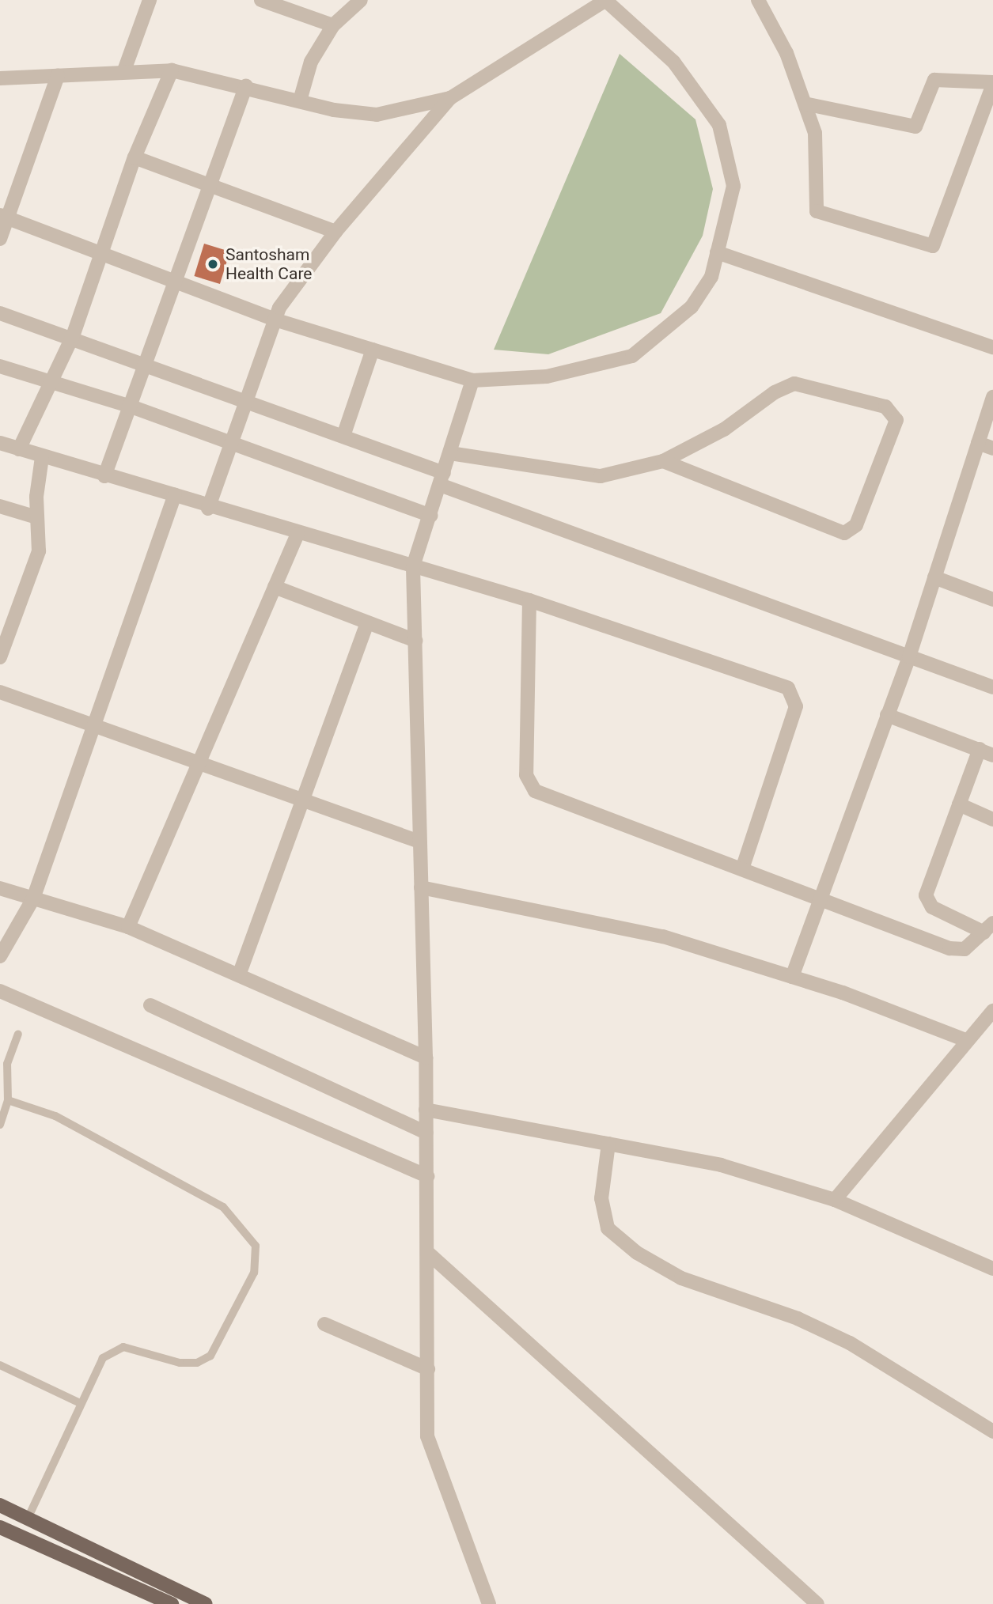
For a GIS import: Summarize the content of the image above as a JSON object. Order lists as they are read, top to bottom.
{
  "places": ["Santosham Health Care"]
}
